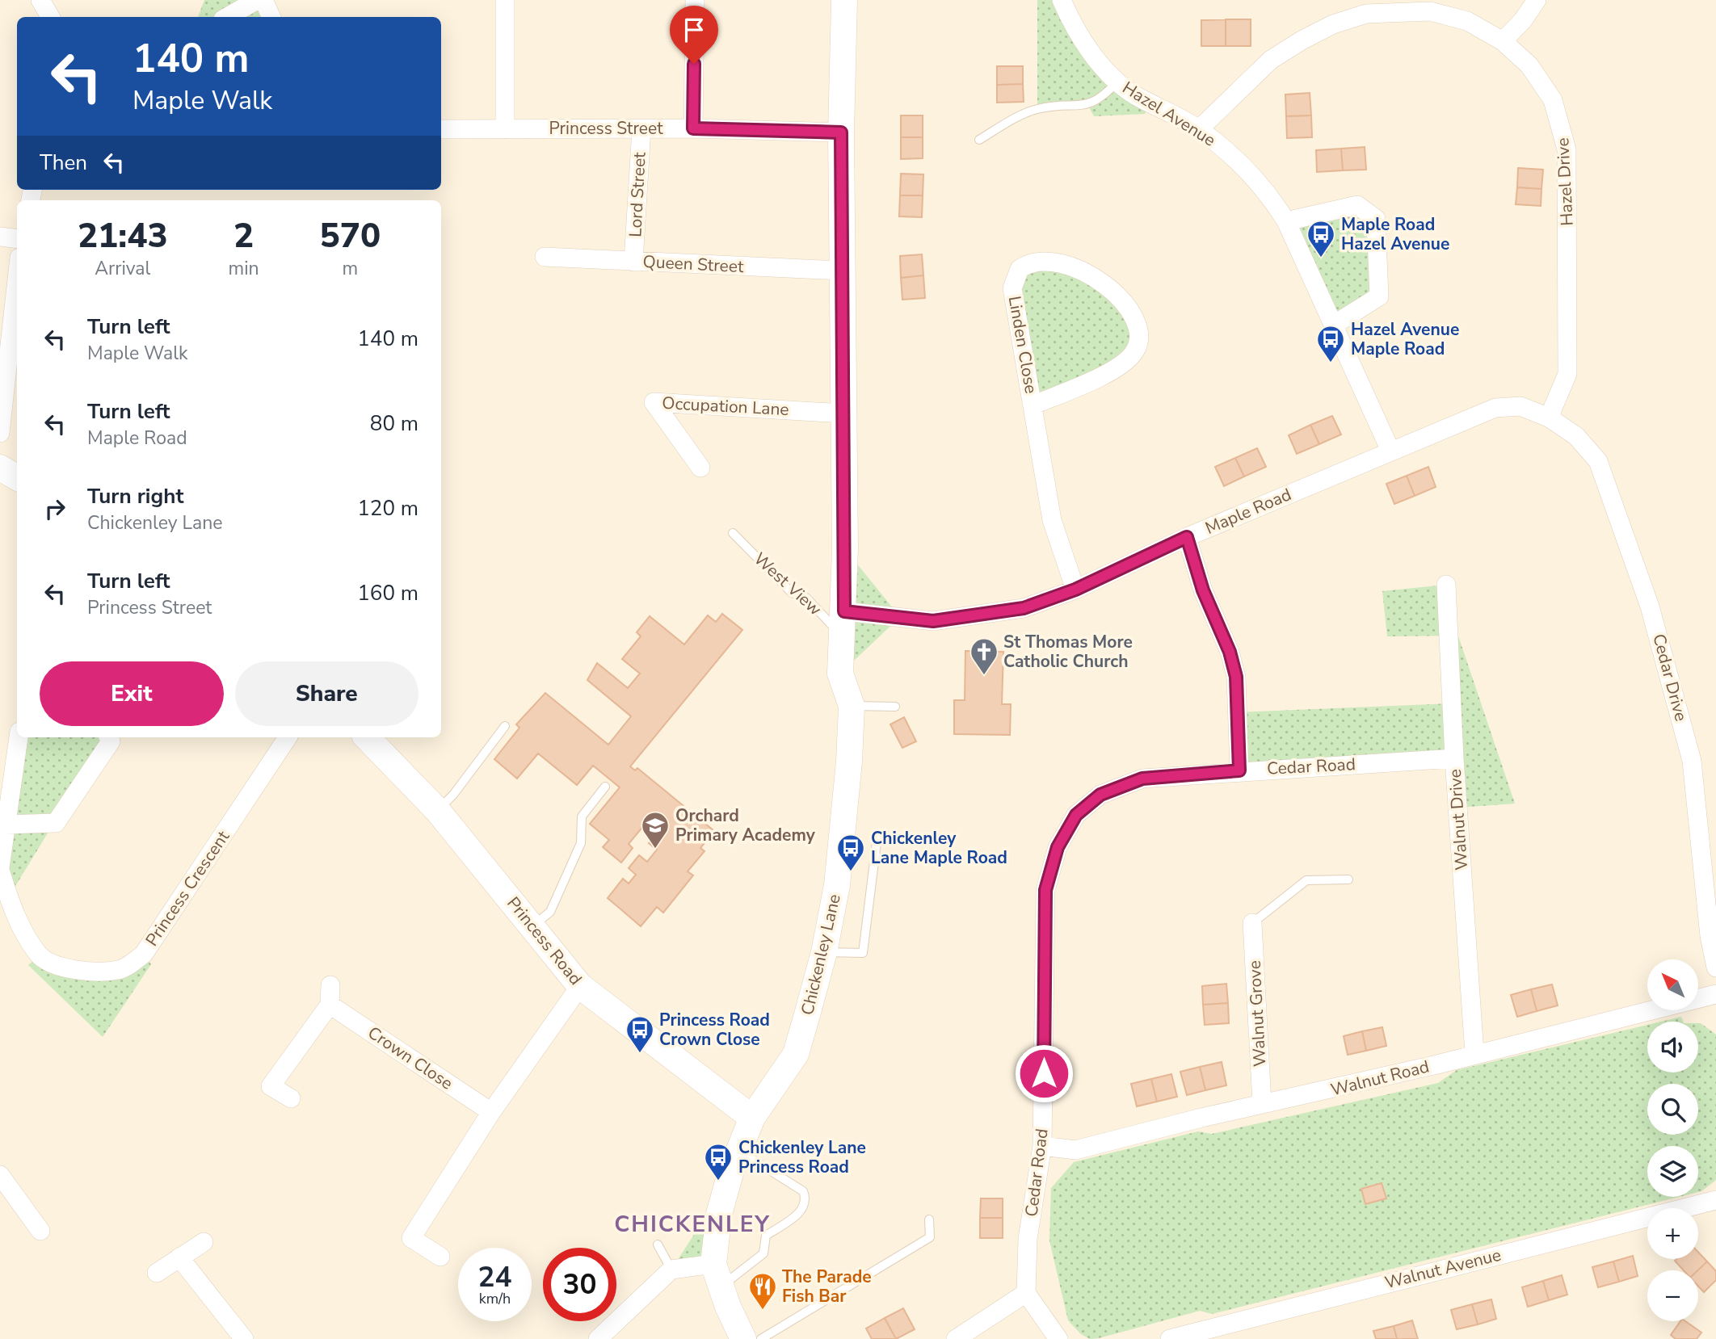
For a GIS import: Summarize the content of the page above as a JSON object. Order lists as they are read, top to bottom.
{
  "streets": {
    "street": [
      "Hazel Avenue",
      "Princess Street",
      "Hazel Drive",
      "Lord Street",
      "Queen Street",
      "Linden Close",
      "Occupation Lane",
      "Maple Road",
      "Cedar Drive",
      "Cedar Road",
      "Walnut Drive",
      "Princess Crescent",
      "Princess Road",
      "Chickenley Lane",
      "Walnut Grove",
      "Crown Close",
      "Walnut Road",
      "Walnut Avenue"
    ],
    "lane": ["West View"]
  },
  "crossings": [
    ["Hazel Avenue", "Hazel Drive"],
    ["Hazel Avenue", "Maple Road"],
    ["Princess Street", "Lord Street"],
    ["Princess Street", "Chickenley Lane"],
    ["Hazel Drive", "Maple Road"],
    ["Hazel Drive", "Cedar Drive"],
    ["Lord Street", "Queen Street"],
    ["Queen Street", "Chickenley Lane"],
    ["Linden Close", "Maple Road"],
    ["Occupation Lane", "Chickenley Lane"],
    ["Maple Road", "West View"],
    ["Maple Road", "Cedar Drive"],
    ["Maple Road", "Chickenley Lane"],
    ["West View", "Chickenley Lane"],
    ["Cedar Road", "Walnut Drive"],
    ["Cedar Road", "Walnut Road"],
    ["Walnut Drive", "Walnut Road"],
    ["Princess Road", "Chickenley Lane"],
    ["Walnut Grove", "Walnut Road"]
  ],
  "districts": ["CHICKENLEY"],
  "places": {
    "bus stop": [
      "Maple Road Hazel Avenue",
      "Hazel Avenue Maple Road",
      "Chickenley Lane Maple Road",
      "Princess Road Crown Close",
      "Chickenley Lane Princess Road"
    ],
    "church": ["St Thomas More Catholic Church"],
    "school or university": ["Orchard Primary Academy"],
    "restaurant": ["The Parade Fish Bar"]
  },
  "north": "top left",
  "page": {
    "turn": ["140 m", "Maple Walk"],
    "then": "Then",
    "eta": [
      "21:43",
      "Arrival",
      "2",
      "min",
      "570",
      "m"
    ],
    "list": [
      {
        "name": "Turn left",
        "note": "Maple Walk",
        "value": "140 m"
      },
      {
        "name": "Turn left",
        "note": "Maple Road",
        "value": "80 m"
      },
      {
        "name": "Turn right",
        "note": "Chickenley Lane",
        "value": "120 m"
      },
      {
        "name": "Turn left",
        "note": "Princess Street",
        "value": "160 m"
      }
    ],
    "buttons": ["Exit", "Share"],
    "map_buttons": ["+", "−"],
    "speed": "24 km/h",
    "limit": "30"
  }
}
